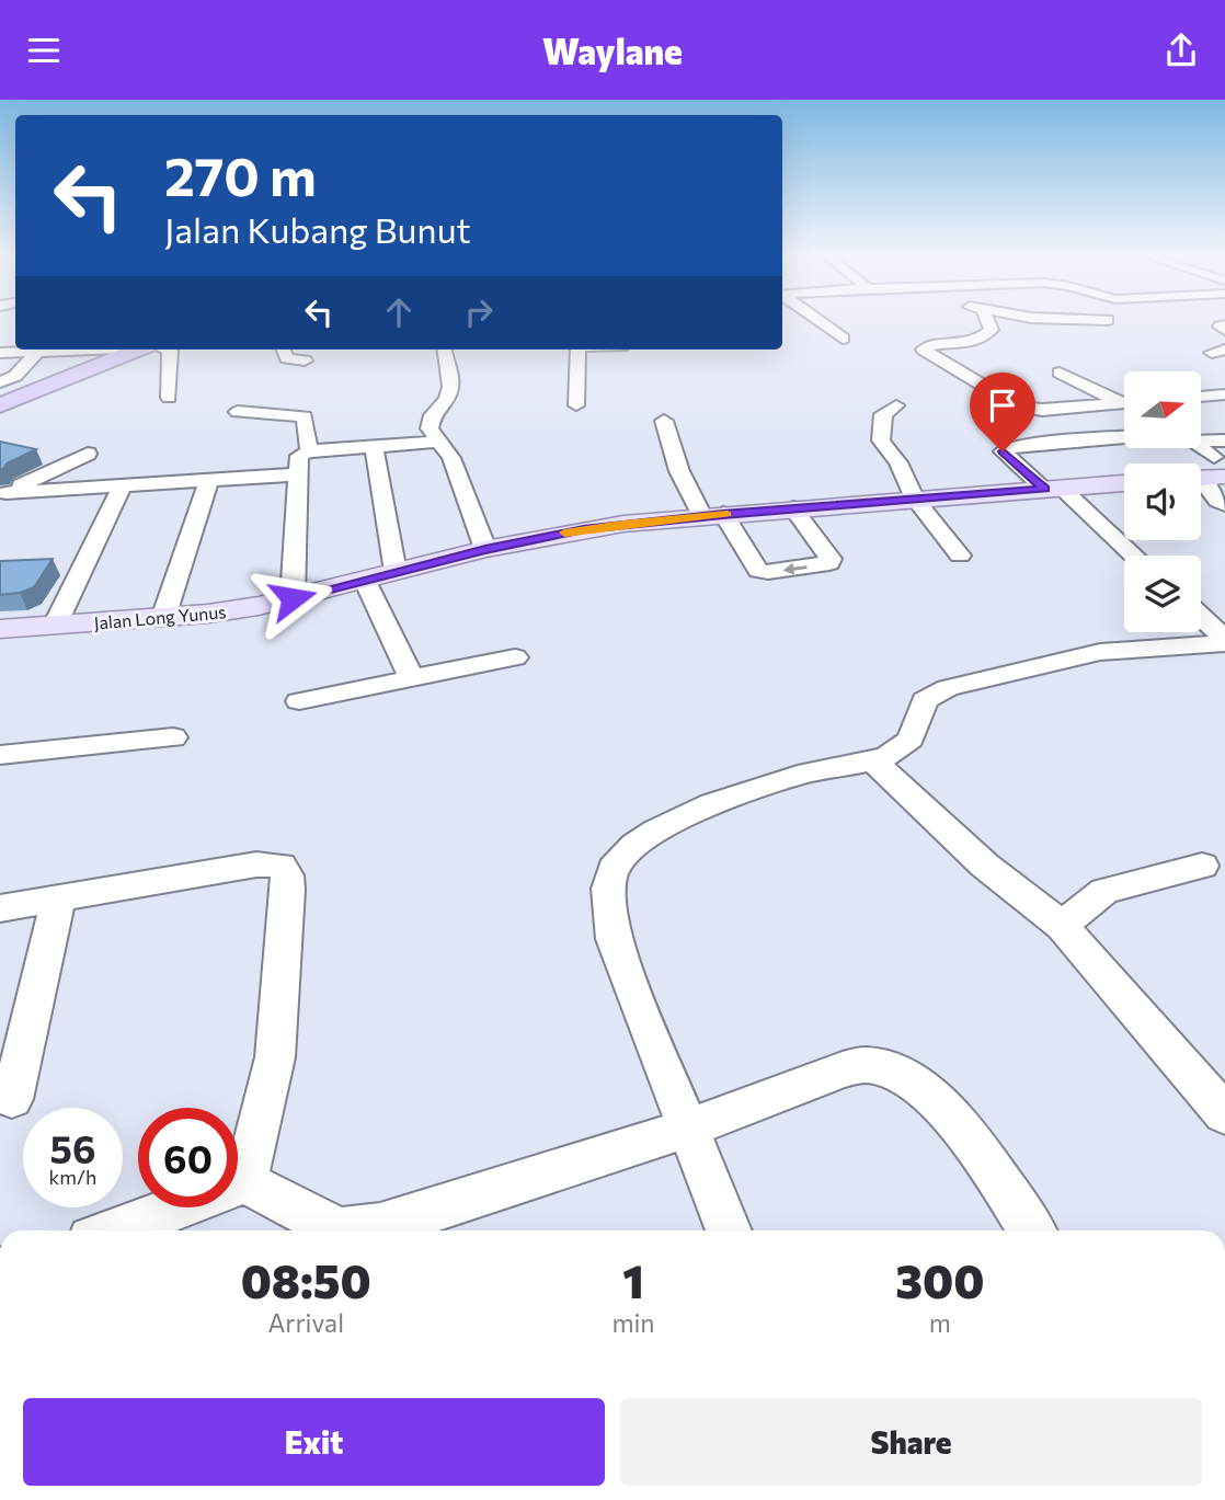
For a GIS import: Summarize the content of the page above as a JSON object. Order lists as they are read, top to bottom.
{
  "streets": {
    "main road": ["Jalan Long Yunus"]
  },
  "north": "right",
  "page": {
    "header": "Waylane",
    "turn": ["270 m", "Jalan Kubang Bunut"],
    "speed": "56 km/h",
    "limit": "60",
    "eta": [
      "08:50",
      "Arrival",
      "1",
      "min",
      "300",
      "m"
    ],
    "buttons": ["Exit", "Share"]
  }
}
